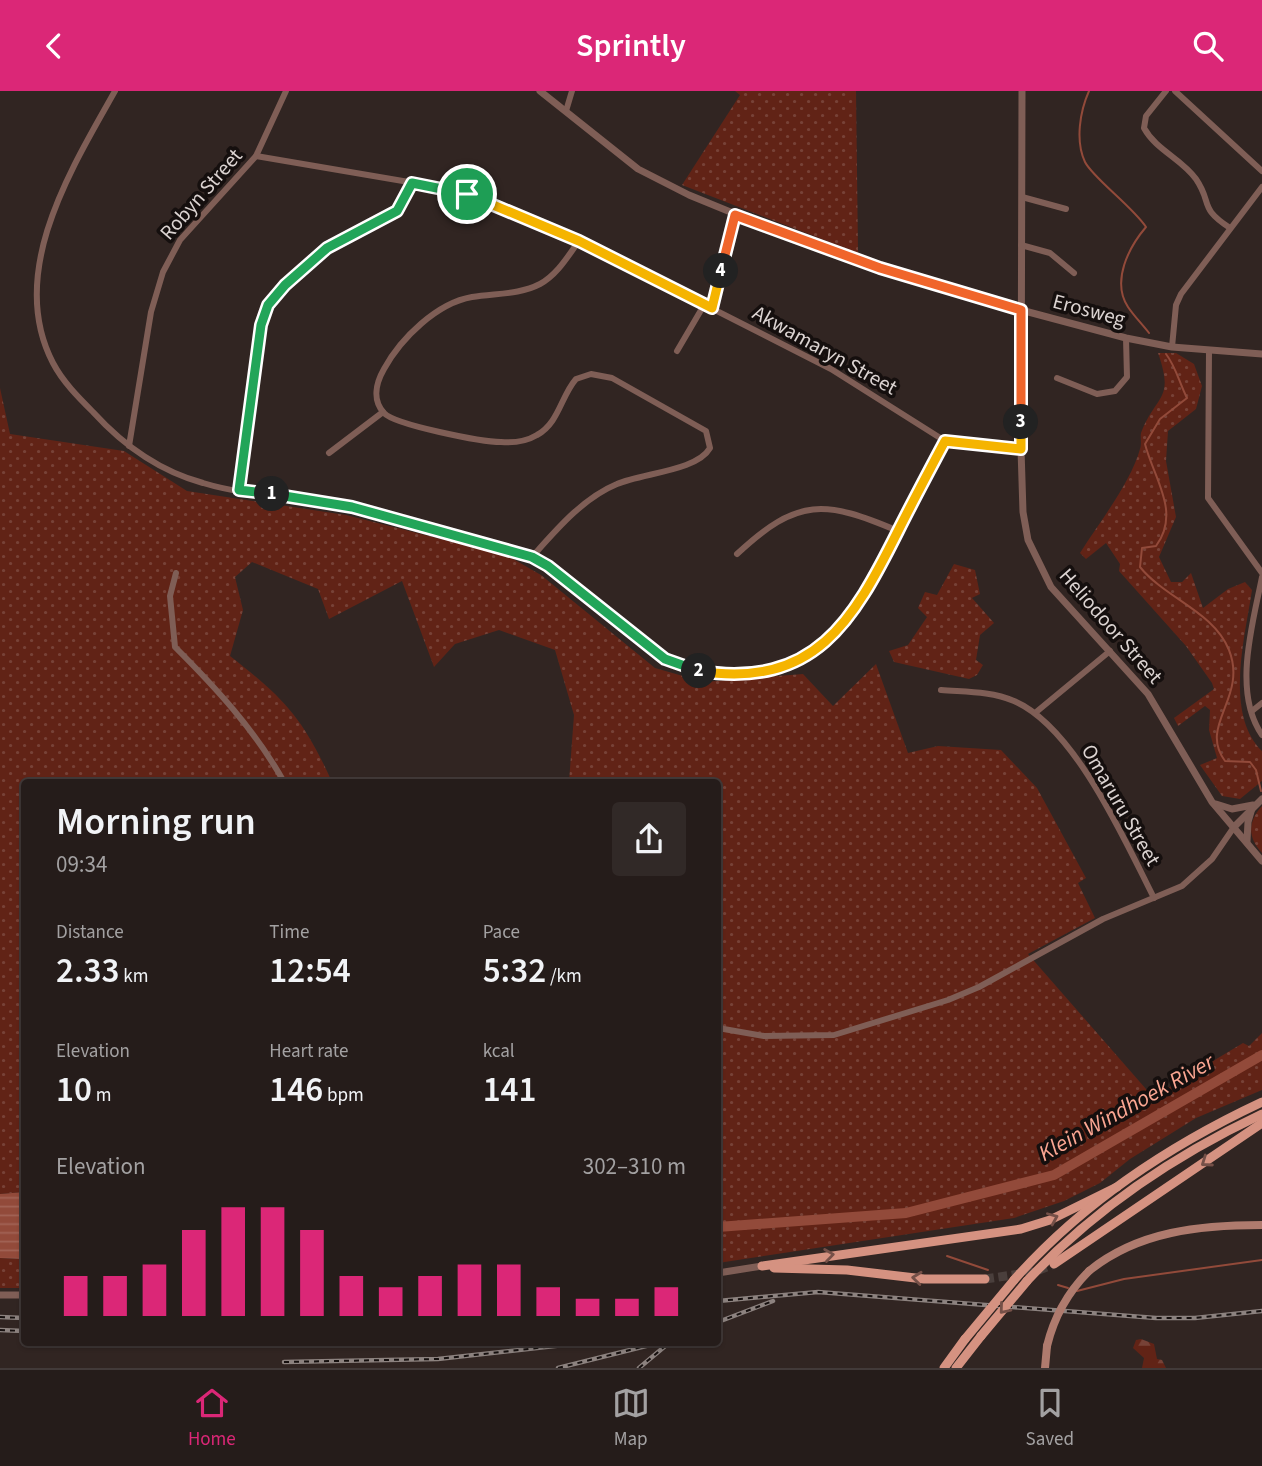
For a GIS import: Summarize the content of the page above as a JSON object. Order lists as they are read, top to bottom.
{
  "streets": {
    "street": [
      "Robyn Street",
      "Erosweg",
      "Akwamaryn Street",
      "Heliodoor Street",
      "Omaruru Street"
    ]
  },
  "crossings": [
    ["Robyn Street", "Akwamaryn Street"],
    ["Erosweg", "Heliodoor Street"],
    ["Akwamaryn Street", "Heliodoor Street"]
  ],
  "water": ["Klein Windhoek River"],
  "page": {
    "header": "Sprintly",
    "pins": [
      "4",
      "3",
      "1",
      "2"
    ],
    "heading": ["Morning run", "09:34"],
    "stats": [
      ["Distance", "2.33 km"],
      ["Time", "12:54"],
      ["Pace", "5:32 /km"],
      ["Elevation", "10 m"],
      ["Heart rate", "146 bpm"],
      ["kcal", "141"]
    ],
    "chart": ["Elevation", "302–310 m"],
    "tabs": ["Home", "Map", "Saved"]
  }
}
